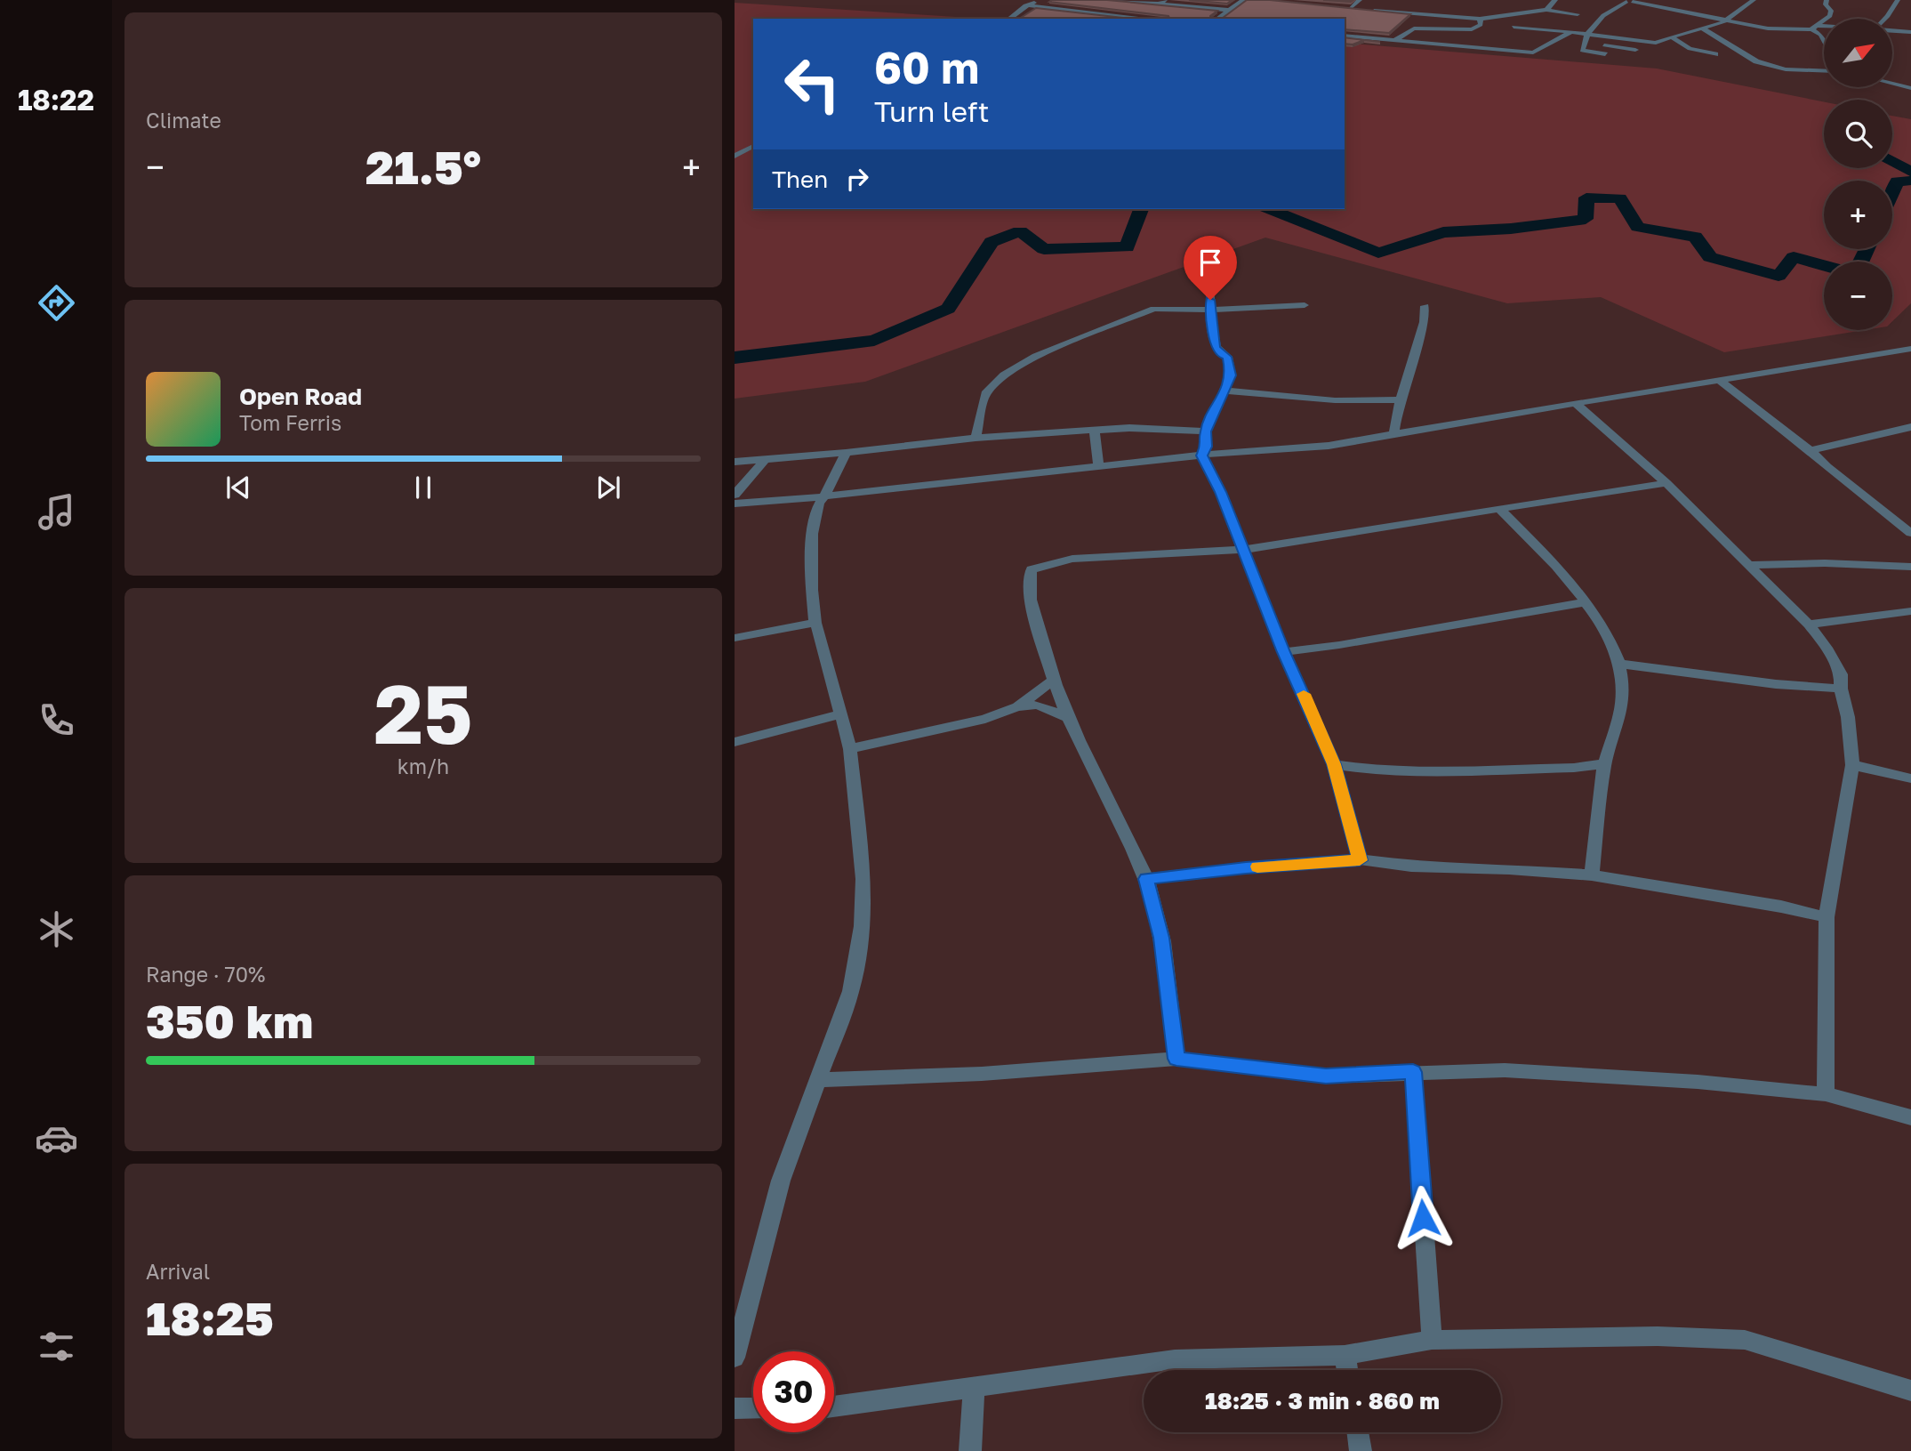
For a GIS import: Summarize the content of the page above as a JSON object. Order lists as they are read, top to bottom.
{
  "north": "top right",
  "page": {
    "tabs": "18:22",
    "tile": [
      "Climate",
      ["25", "km/h"],
      ["Range · 70%", "350 km"],
      ["Arrival", "18:25"]
    ],
    "map_buttons": ["+", "−"],
    "turn": ["60 m", "Turn left"],
    "heat": ["−", "21.5°", "+"],
    "then": "Then",
    "song": ["Open Road", "Tom Ferris"],
    "limit": "30",
    "trip": "18:25 · 3 min · 860 m"
  }
}
